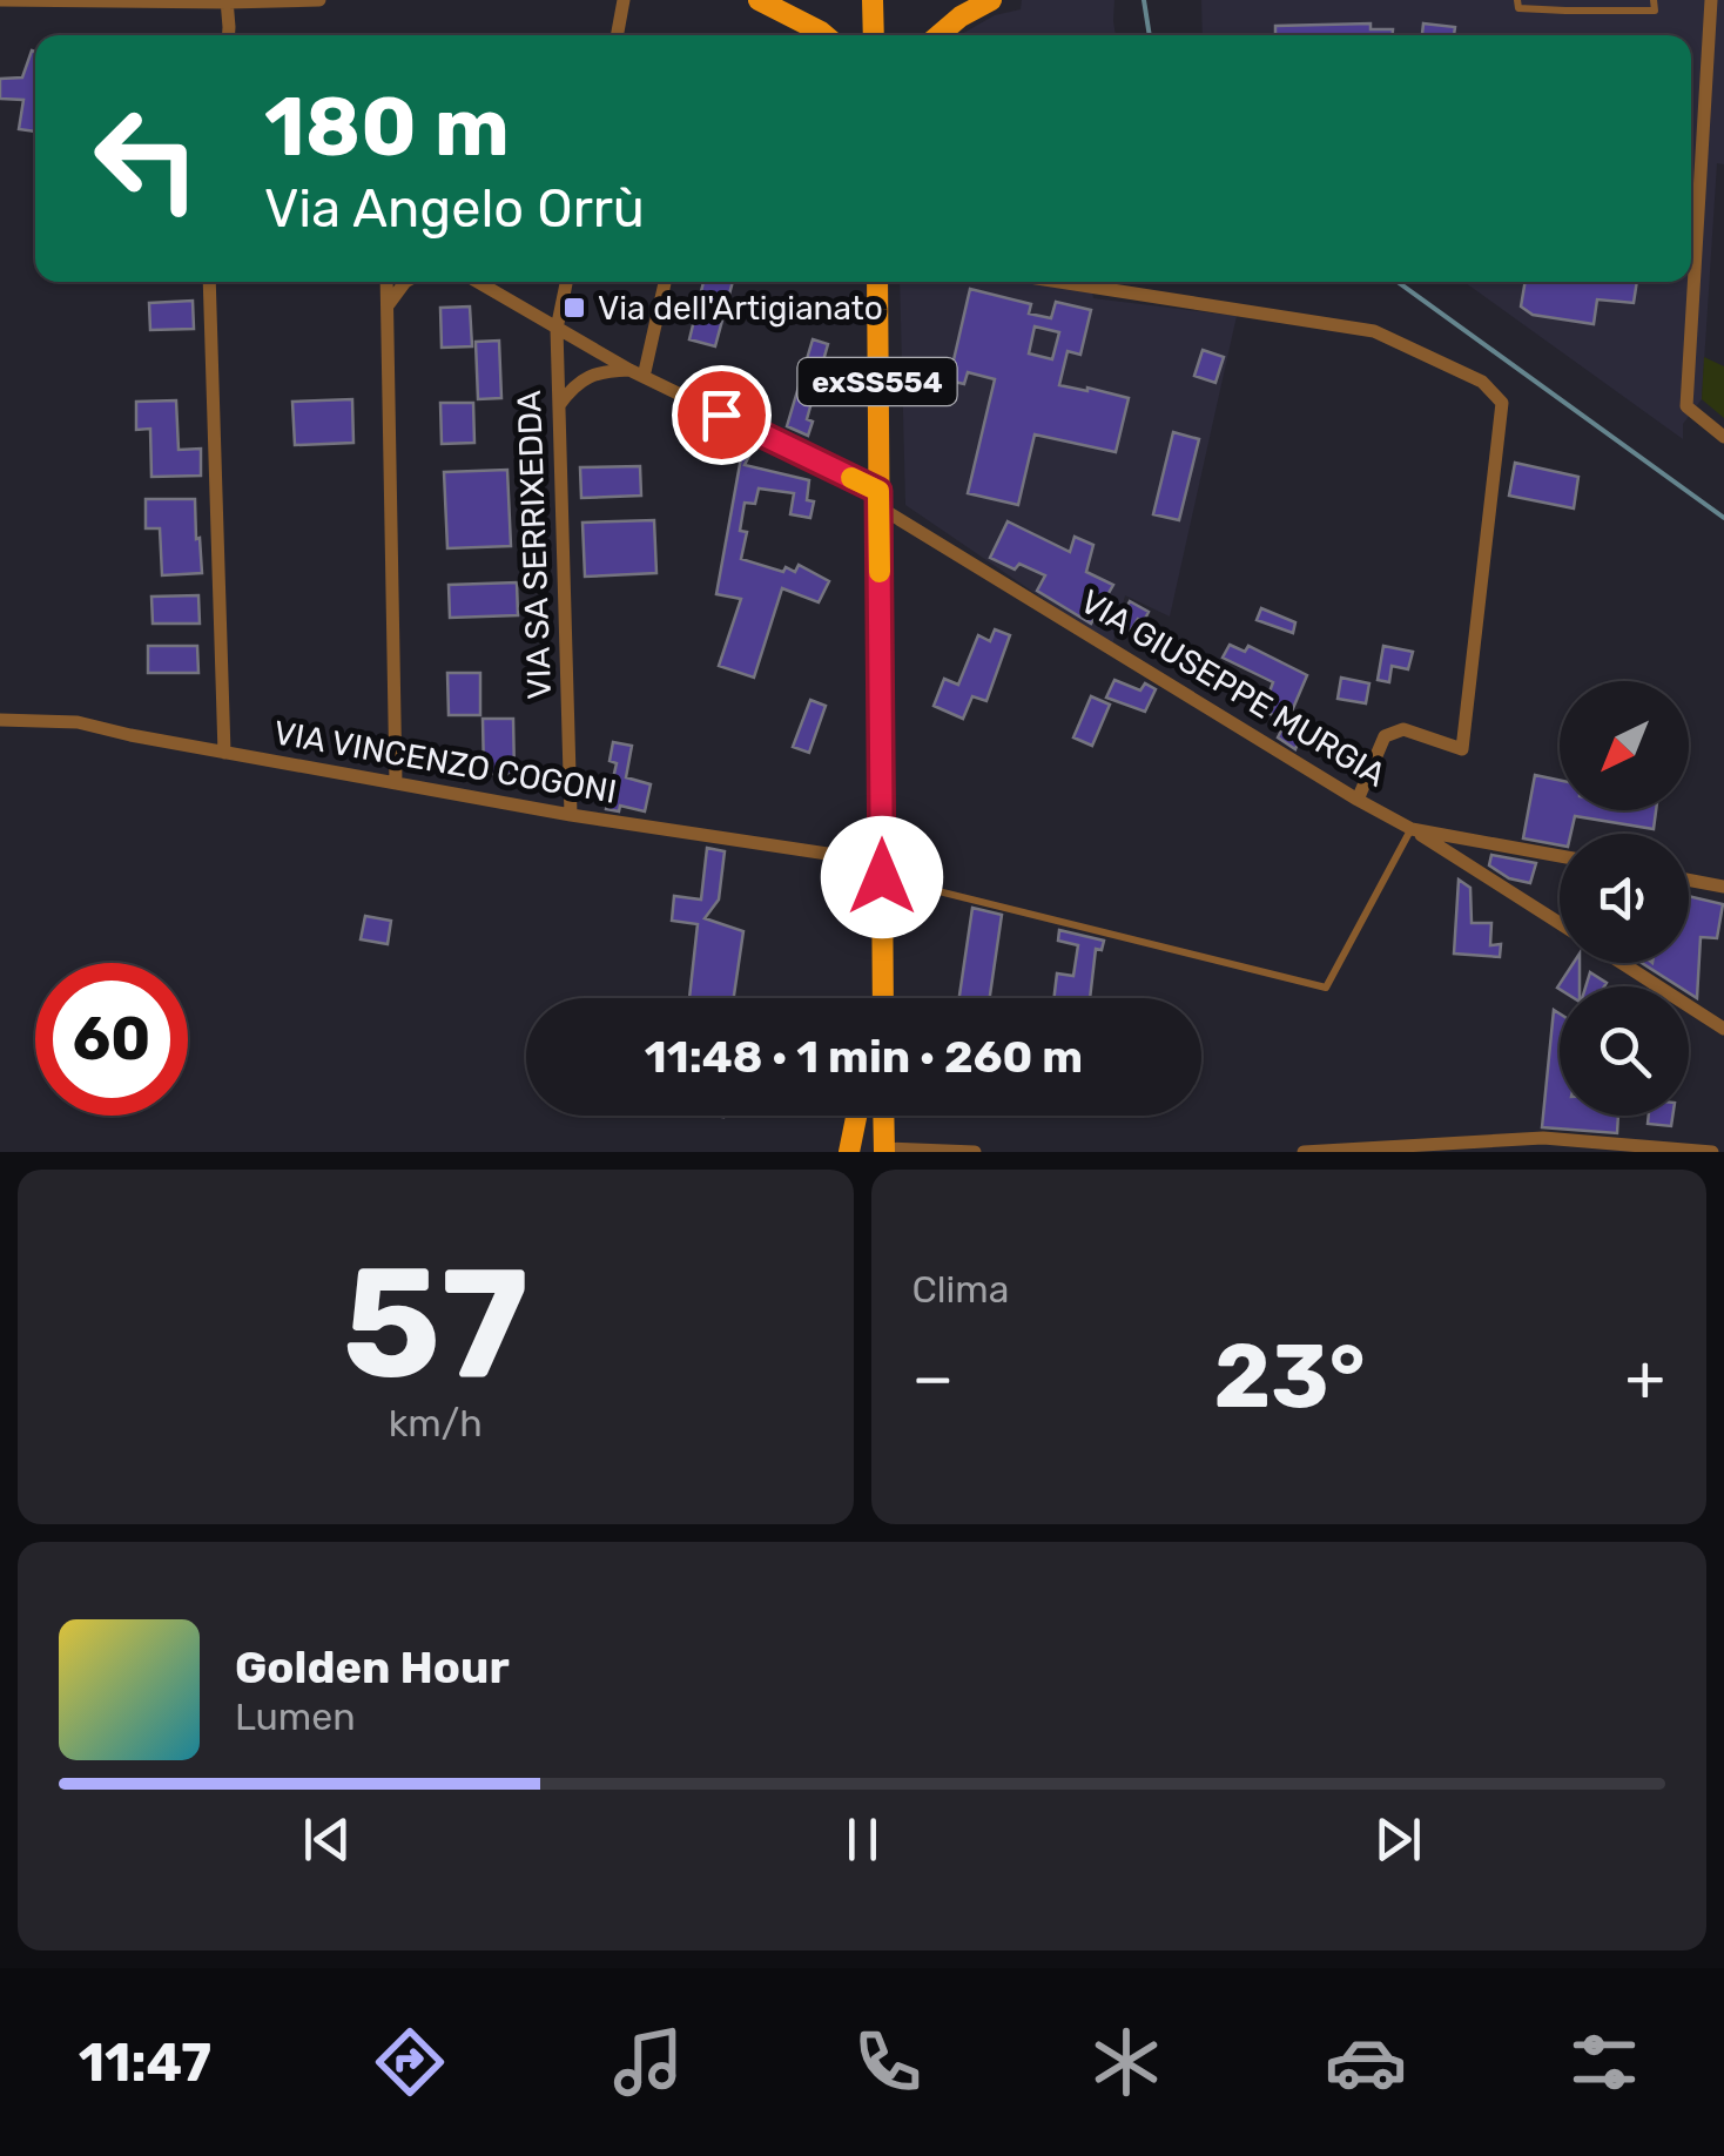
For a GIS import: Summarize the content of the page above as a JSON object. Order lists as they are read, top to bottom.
{
  "streets": {
    "main road": ["exSS554"],
    "street": ["VIA SA SERRIXEDDA", "VIA GIUSEPPE MURGIA", "VIA VINCENZO COGONI"]
  },
  "crossings": [
    ["exSS554", "VIA GIUSEPPE MURGIA"],
    ["exSS554", "VIA VINCENZO COGONI"],
    ["VIA SA SERRIXEDDA", "VIA GIUSEPPE MURGIA"],
    ["VIA SA SERRIXEDDA", "VIA VINCENZO COGONI"]
  ],
  "places": {
    "transit": ["Via dell'Artigianato"]
  },
  "north": "bottom left",
  "page": {
    "turn": ["180 m", "Via Angelo Orrù"],
    "limit": "60",
    "trip": "11:48 · 1 min · 260 m",
    "tile": [
      ["57", "km/h"],
      "Clima"
    ],
    "heat": ["−", "23°", "+"],
    "song": ["Golden Hour", "Lumen"],
    "tabs": "11:47"
  }
}
